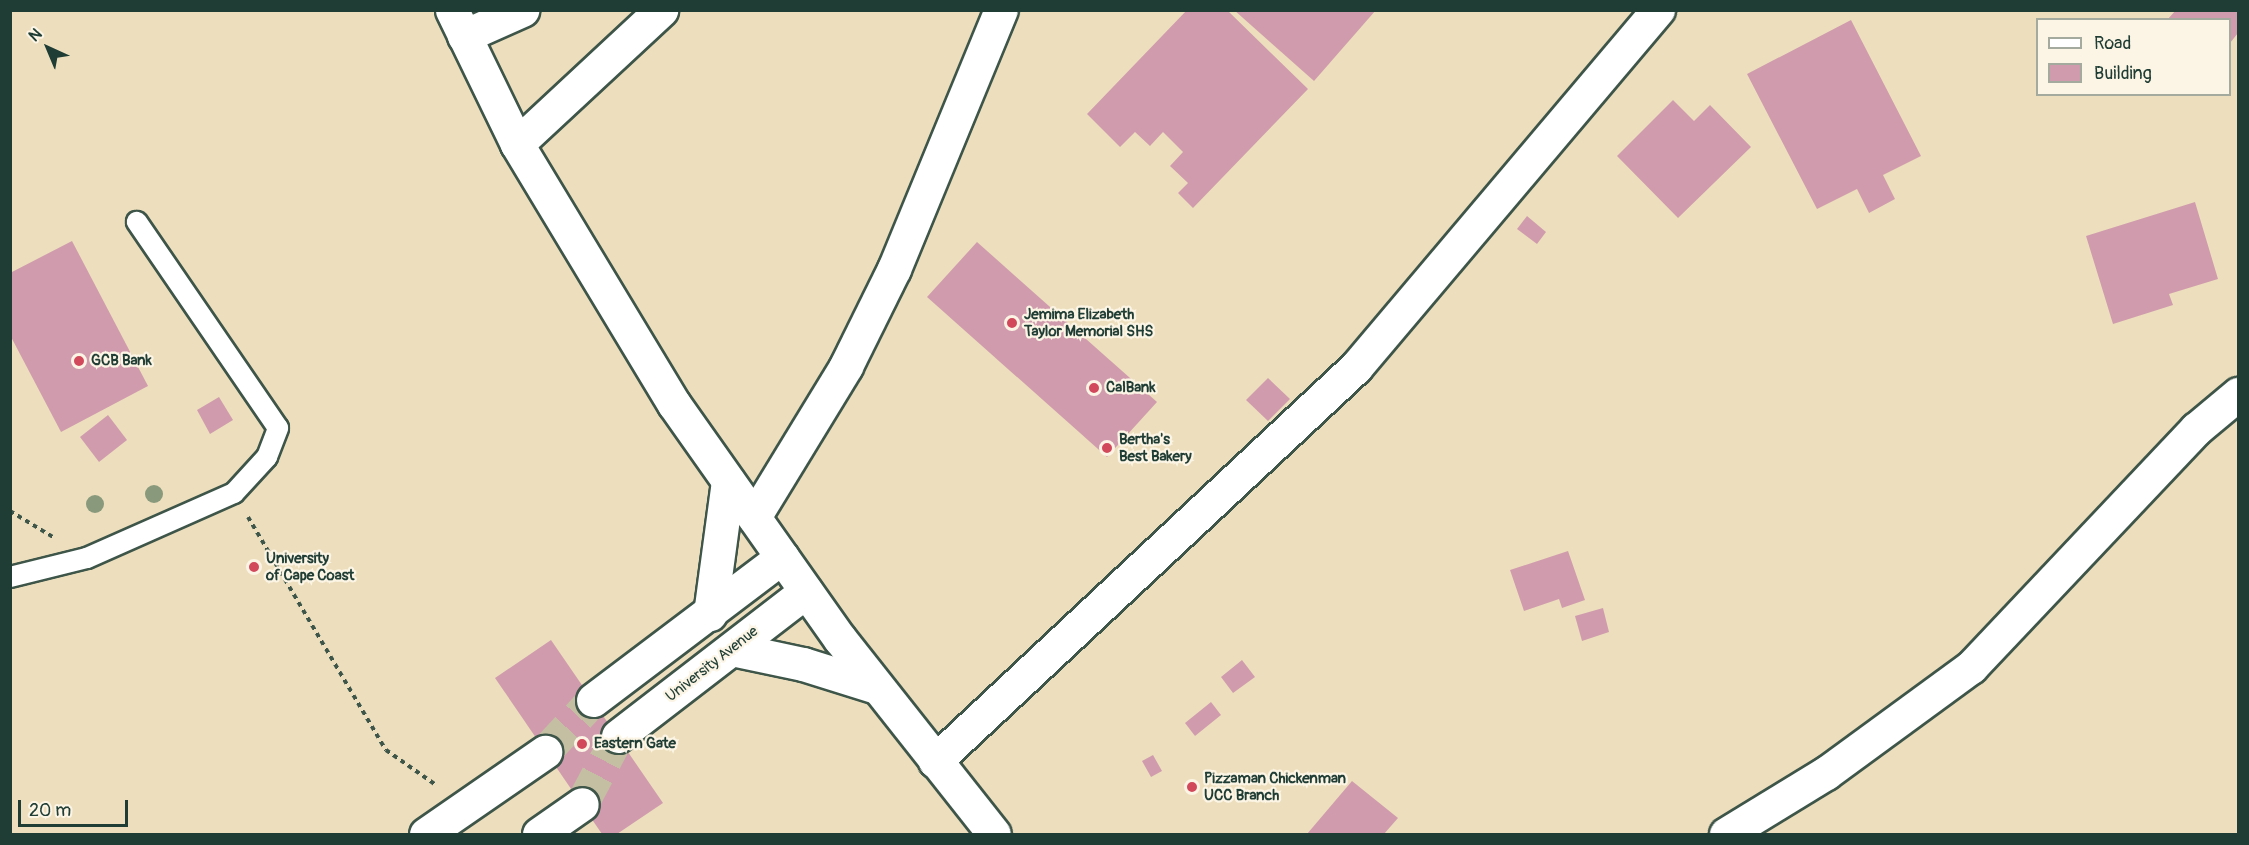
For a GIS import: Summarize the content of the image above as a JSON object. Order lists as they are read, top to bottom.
{
  "streets": {
    "main road": ["University Avenue"]
  },
  "places": [
    "Jemima Elizabeth Taylor Memorial SHS",
    "GCB Bank",
    "CalBank",
    "Bertha's Best Bakery",
    "University of Cape Coast",
    "Eastern Gate",
    "Pizzaman Chickenman UCC Branch"
  ],
  "legend": ["Road", "Building"],
  "scale_bar": "20 m",
  "north": "top left"
}
